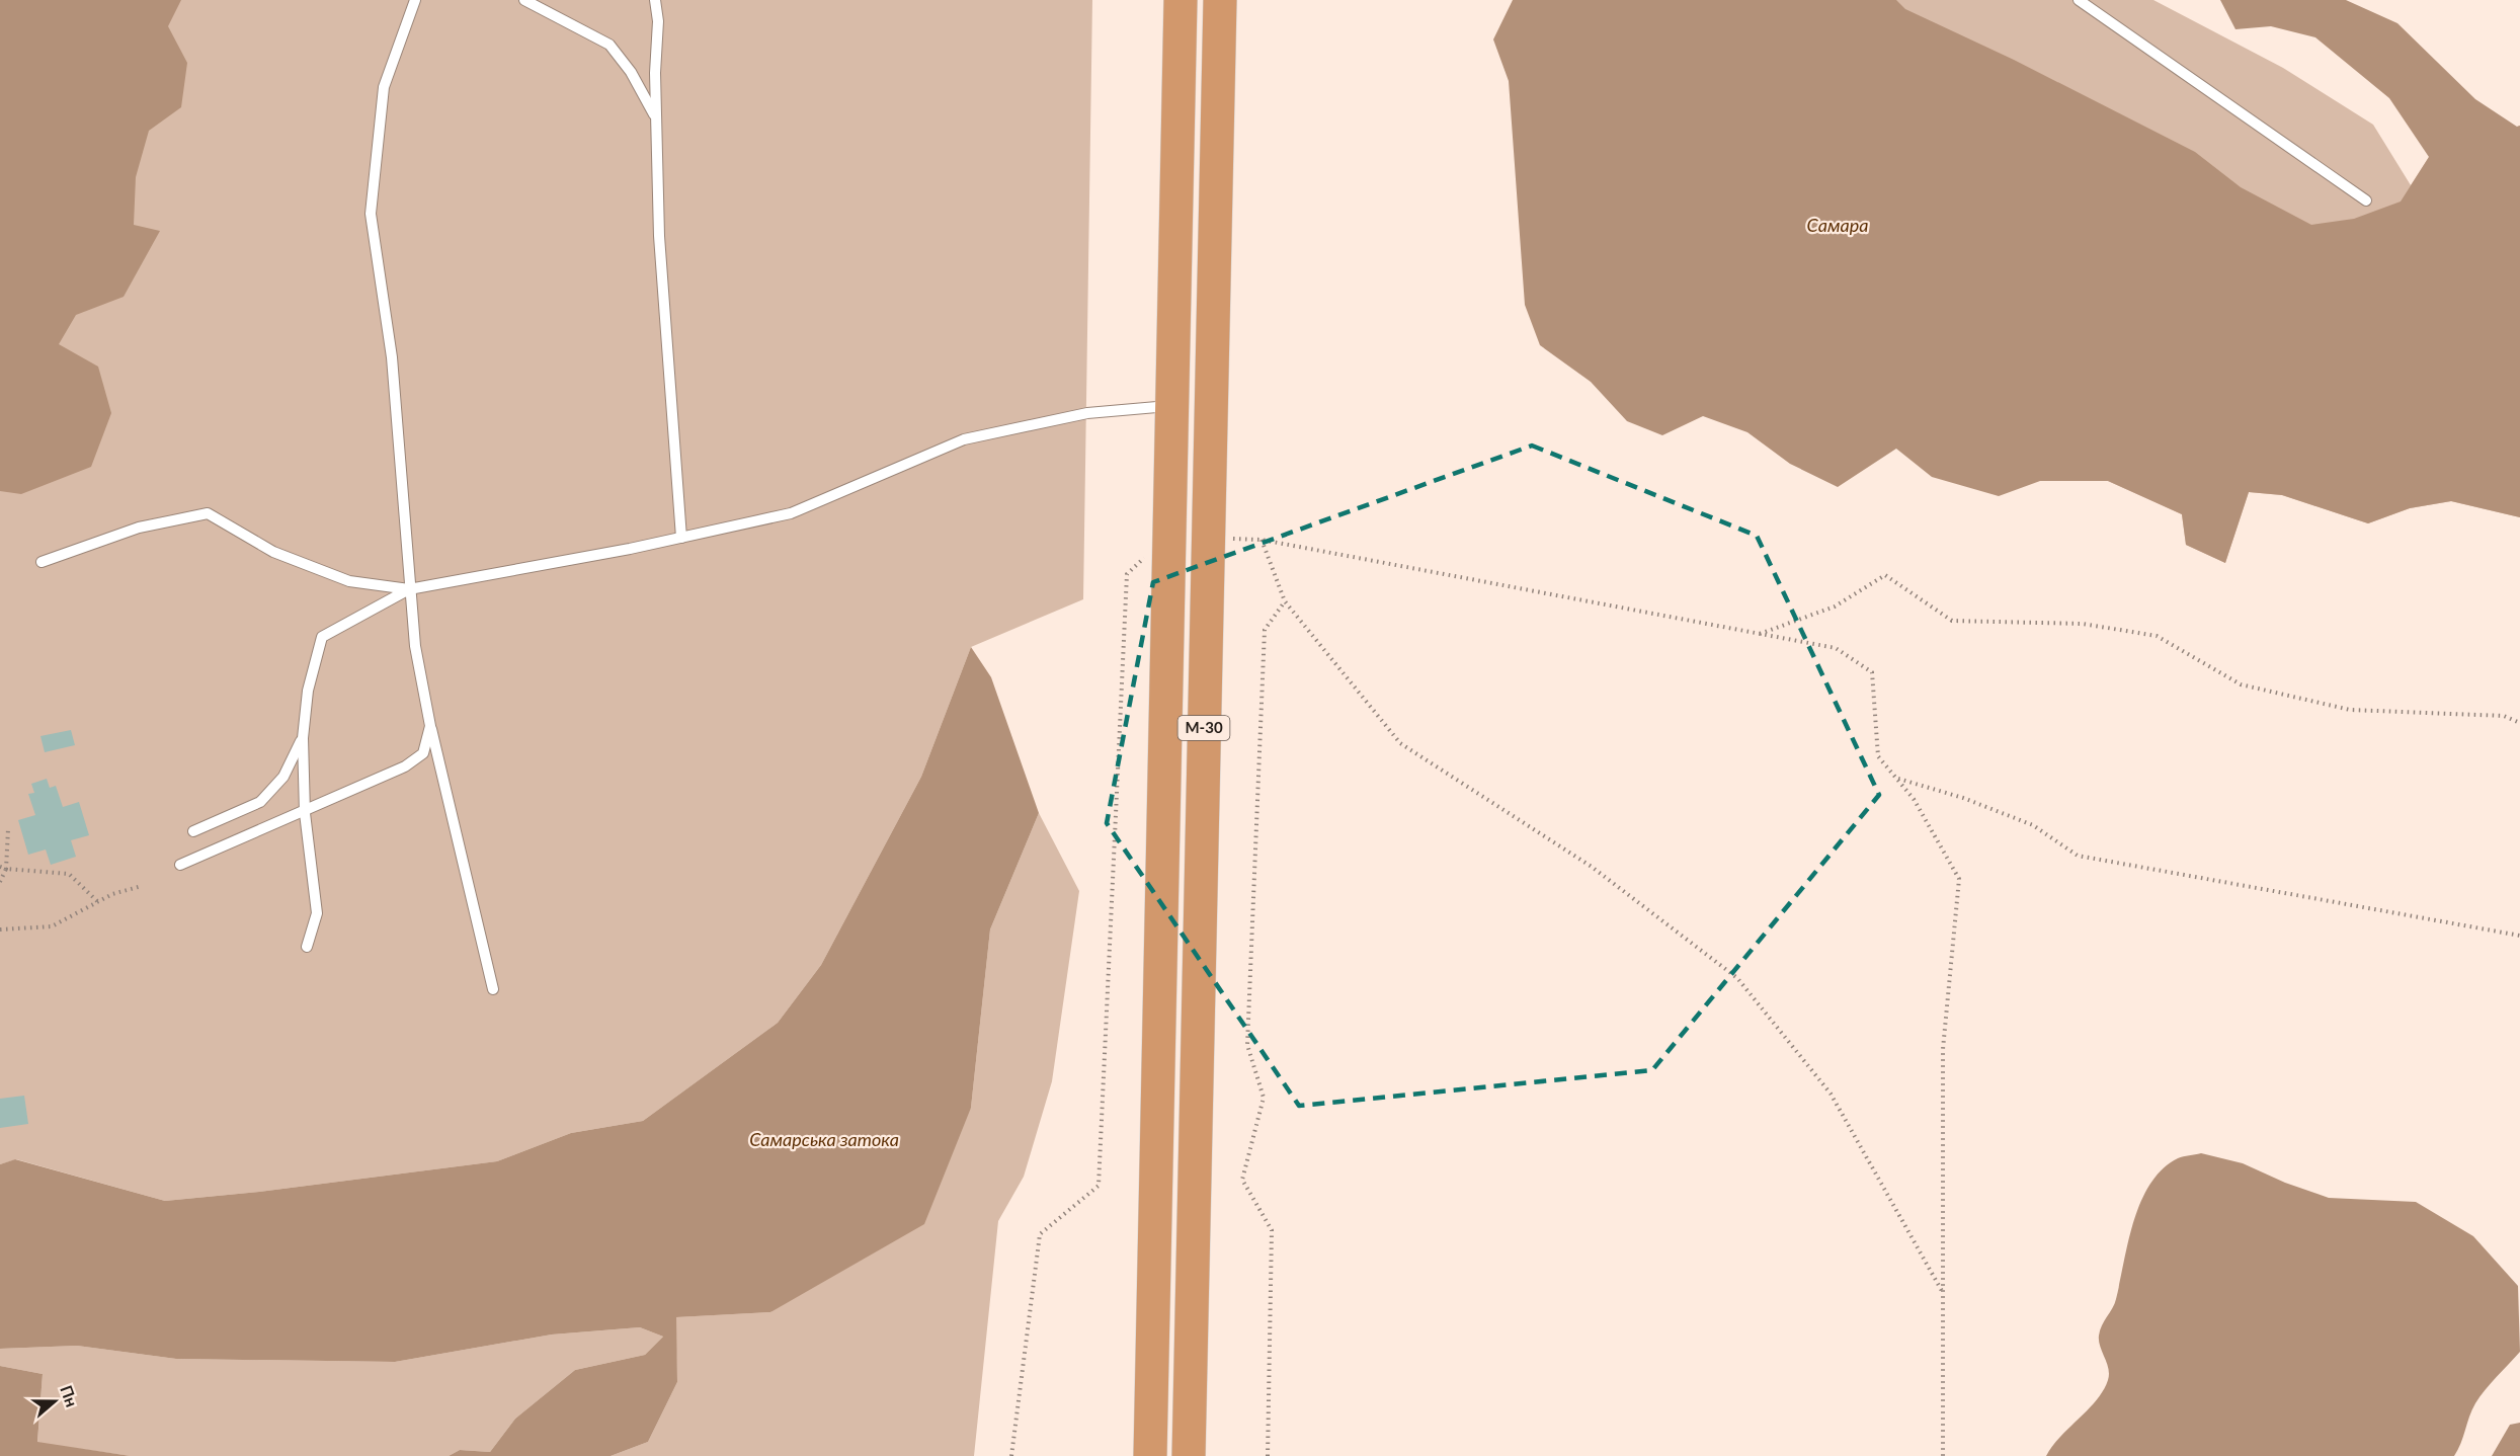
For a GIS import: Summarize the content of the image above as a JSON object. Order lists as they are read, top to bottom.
{
  "streets": {
    "highway": ["М-30"]
  },
  "water": ["Самара", "Самарська затока"],
  "north": "right"
}
